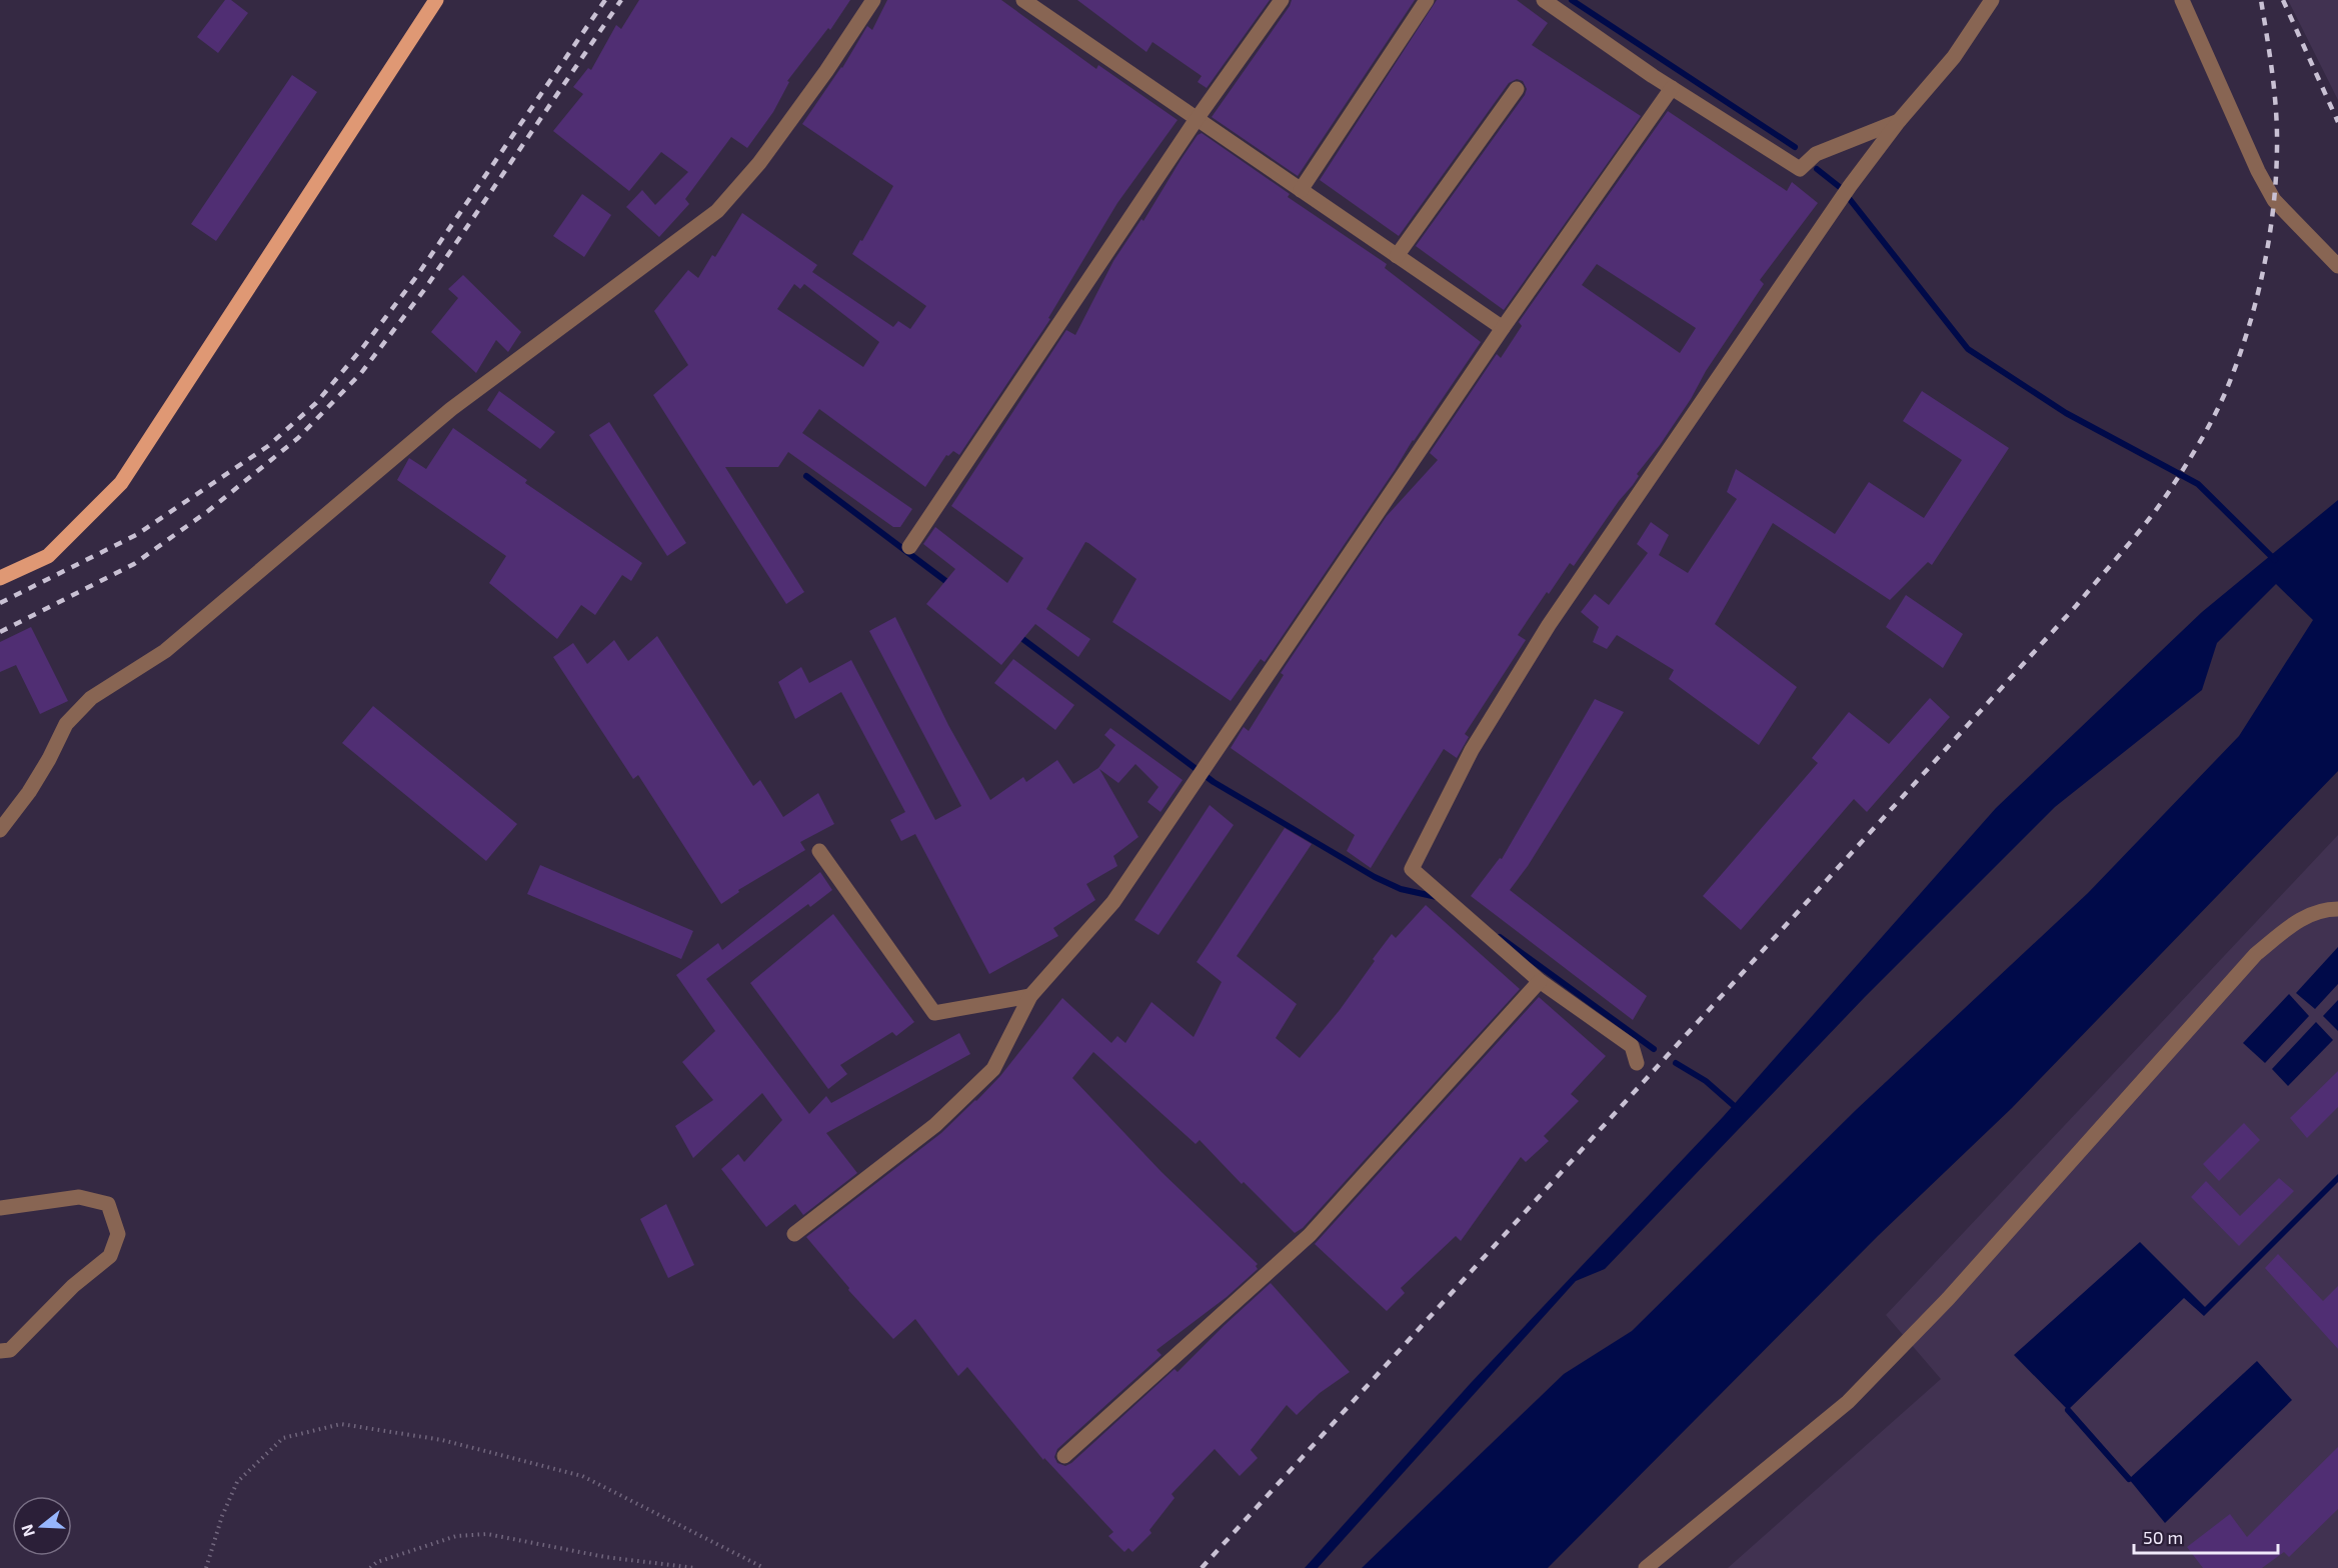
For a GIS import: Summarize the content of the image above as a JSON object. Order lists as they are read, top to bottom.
{
  "scale_bar": "50 m",
  "north": "left"
}
